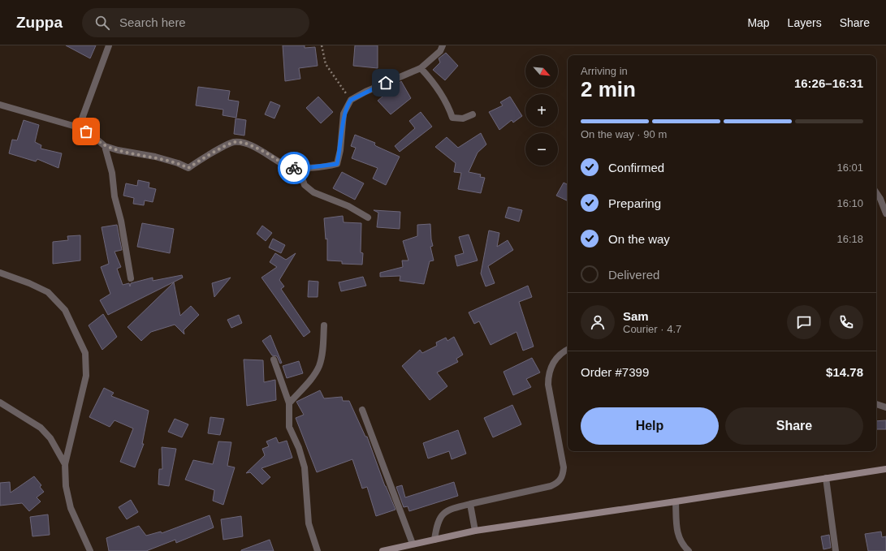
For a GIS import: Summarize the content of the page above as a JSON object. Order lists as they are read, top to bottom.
{
  "north": "bottom right",
  "page": {
    "header": "Zuppa",
    "search": "Search here",
    "nav": ["Map", "Layers", "Share"],
    "map_buttons": ["+", "−"],
    "heading": ["2 min", "Arriving in", "16:26–16:31"],
    "panel": [
      "Sam",
      "Courier · 4.7",
      "Order #7399",
      "$14.78"
    ],
    "bar": "On the way · 90 m",
    "list": [
      ["Confirmed", "16:01"],
      ["Preparing", "16:10"],
      ["On the way", "16:18"],
      "Delivered"
    ],
    "buttons": ["Help", "Share"]
  }
}
